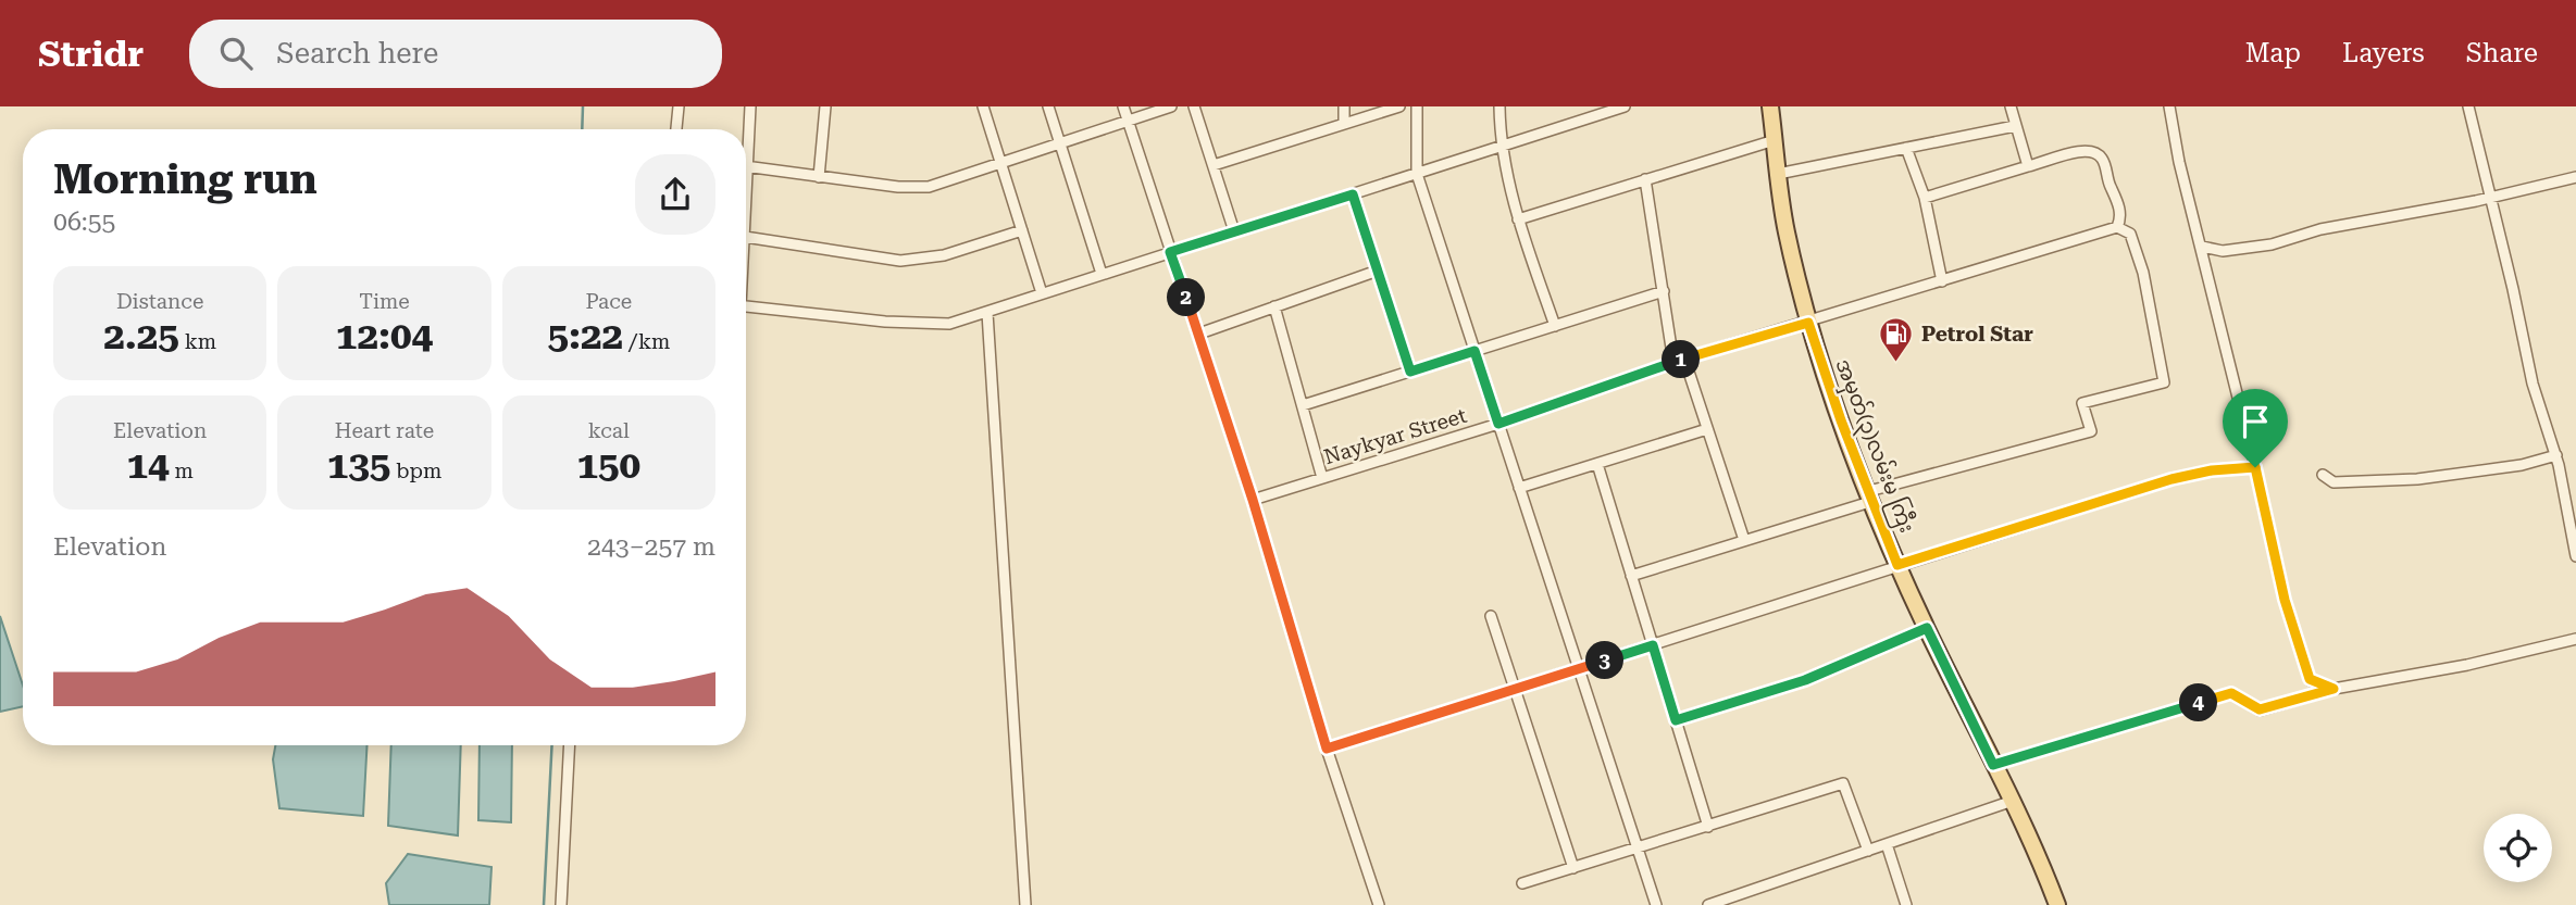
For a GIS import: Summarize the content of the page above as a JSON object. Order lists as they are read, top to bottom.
{
  "streets": {
    "main road": ["အမှတ်(၃)လမ်းမ ကြီး"],
    "street": ["Naykyar Street"]
  },
  "crossings": [
    ["Naykyar Street", "အမှတ်(၃)လမ်းမ ကြီး"]
  ],
  "places": {
    "fuel station": ["Petrol Star"]
  },
  "page": {
    "header": "Stridr",
    "search": "Search here",
    "nav": ["Map", "Layers", "Share"],
    "heading": ["Morning run", "06:55"],
    "stats": [
      ["Distance", "2.25 km"],
      ["Time", "12:04"],
      ["Pace", "5:22 /km"],
      ["Elevation", "14 m"],
      ["Heart rate", "135 bpm"],
      ["kcal", "150"]
    ],
    "pins": [
      "2",
      "1",
      "3",
      "4"
    ],
    "chart": ["Elevation", "243–257 m"]
  }
}
